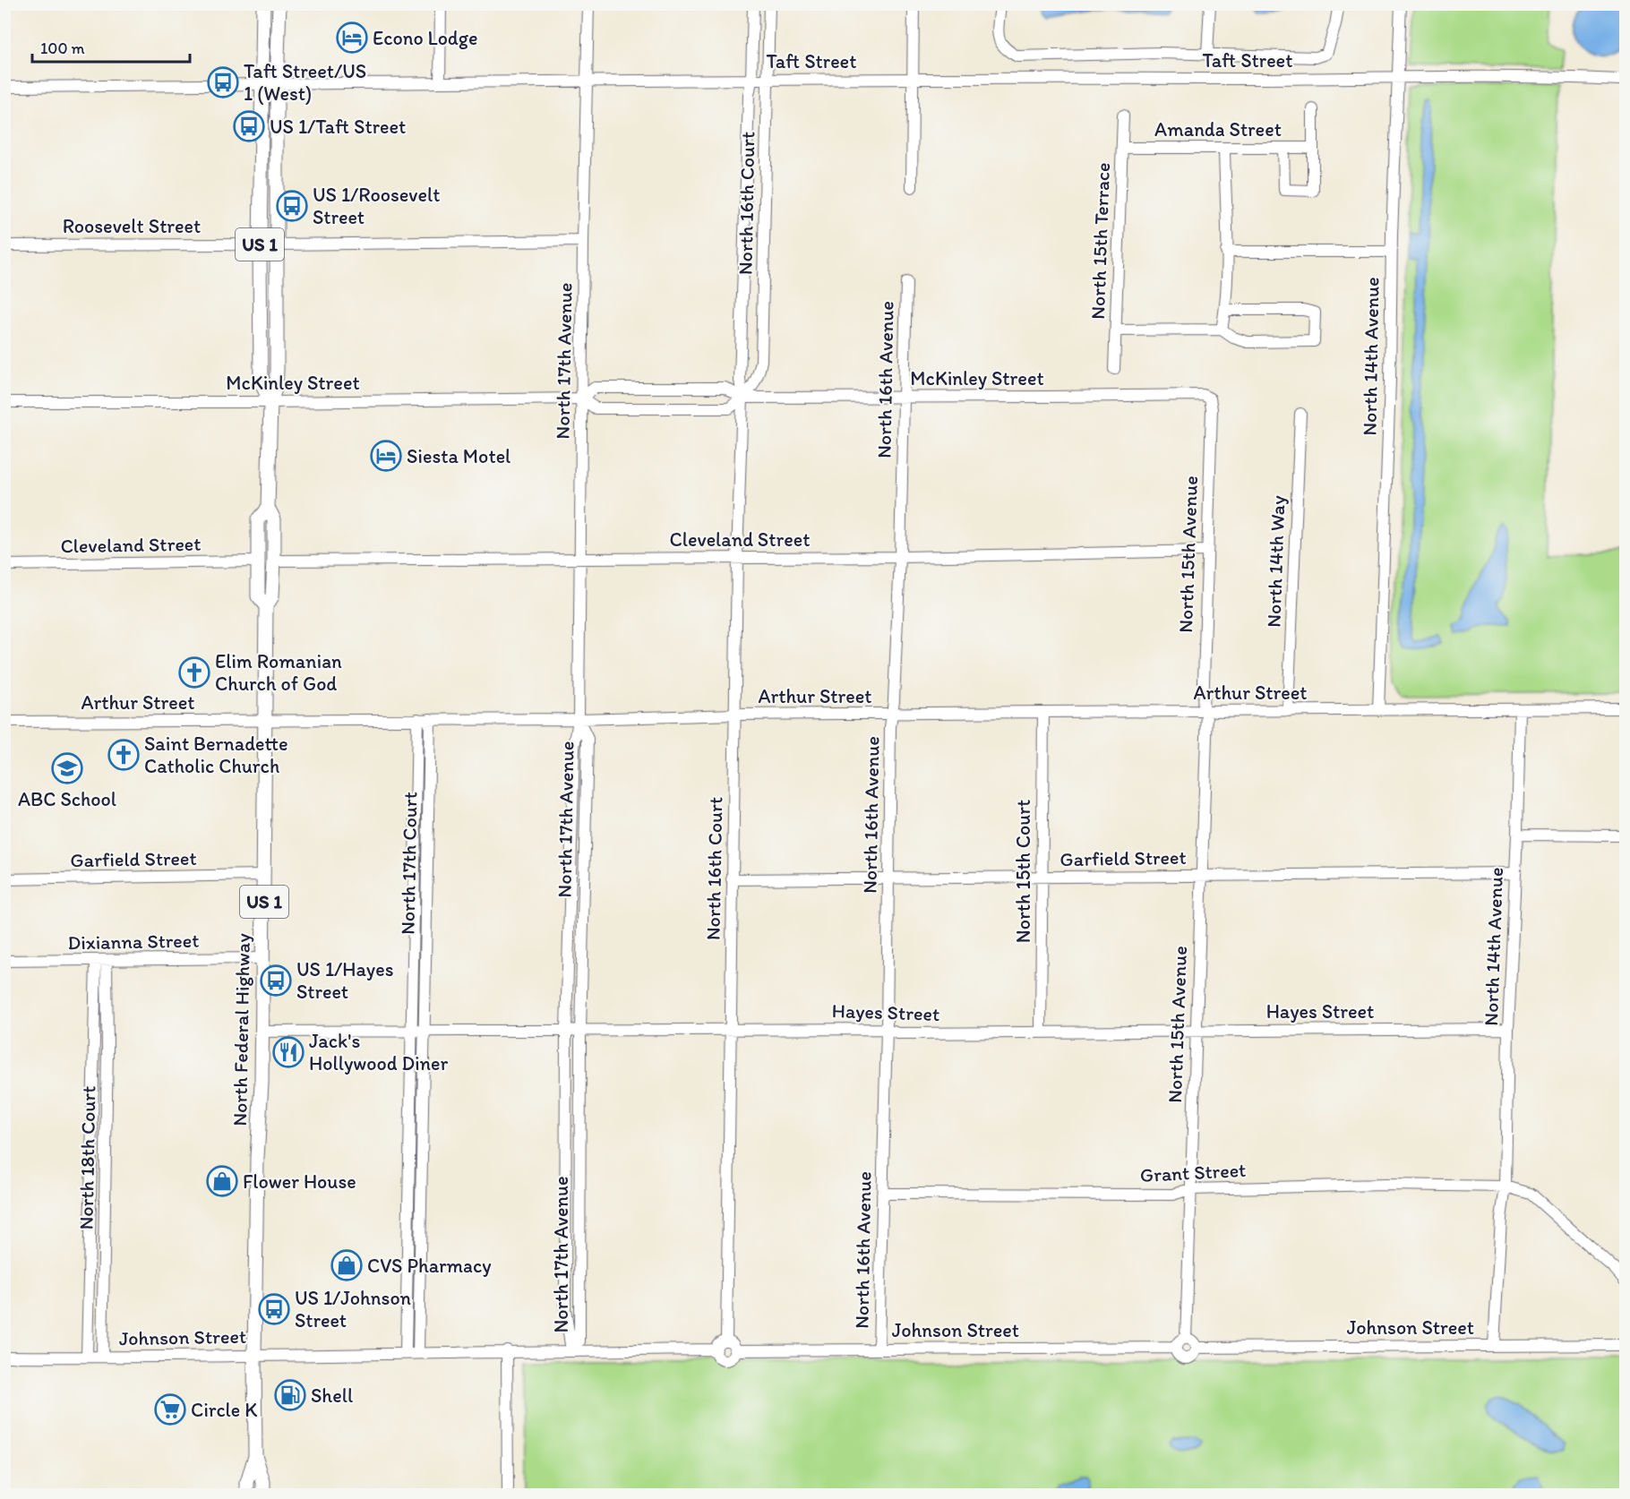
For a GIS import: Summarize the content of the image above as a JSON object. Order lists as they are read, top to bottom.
{
  "streets": {
    "main road": ["US 1", "North Federal Highway"],
    "street": [
      "Taft Street",
      "Amanda Street",
      "North 16th Court",
      "Roosevelt Street",
      "North 15th Terrace",
      "North 14th Avenue",
      "North 17th Avenue",
      "McKinley Street",
      "North 16th Avenue",
      "Cleveland Street",
      "North 15th Avenue",
      "North 14th Way",
      "Arthur Street",
      "Garfield Street",
      "North 17th Court",
      "North 15th Court",
      "Dixianna Street",
      "Hayes Street",
      "North 18th Court",
      "Grant Street",
      "Johnson Street"
    ]
  },
  "crossings": [
    ["Taft Street", "North 16th Court"],
    ["Taft Street", "US 1"],
    ["Taft Street", "North 14th Avenue"],
    ["Taft Street", "North 17th Avenue"],
    ["Amanda Street", "North 15th Terrace"],
    ["North 16th Court", "McKinley Street"],
    ["North 16th Court", "Cleveland Street"],
    ["North 16th Court", "Arthur Street"],
    ["North 16th Court", "Garfield Street"],
    ["North 16th Court", "Hayes Street"],
    ["North 16th Court", "Johnson Street"],
    ["Roosevelt Street", "US 1"],
    ["US 1", "McKinley Street"],
    ["US 1", "Cleveland Street"],
    ["US 1", "North Federal Highway"],
    ["North 14th Avenue", "Arthur Street"],
    ["North 14th Avenue", "Garfield Street"],
    ["North 14th Avenue", "Hayes Street"],
    ["North 14th Avenue", "Grant Street"],
    ["North 14th Avenue", "Johnson Street"],
    ["North 17th Avenue", "McKinley Street"],
    ["North 17th Avenue", "Cleveland Street"],
    ["North 17th Avenue", "Arthur Street"],
    ["North 17th Avenue", "Hayes Street"],
    ["North 17th Avenue", "Johnson Street"],
    ["McKinley Street", "North 16th Avenue"],
    ["McKinley Street", "North 15th Avenue"],
    ["North 16th Avenue", "Cleveland Street"],
    ["North 16th Avenue", "Arthur Street"],
    ["North 16th Avenue", "Garfield Street"],
    ["North 16th Avenue", "Hayes Street"],
    ["North 16th Avenue", "Grant Street"],
    ["North 16th Avenue", "Johnson Street"],
    ["Cleveland Street", "North 15th Avenue"],
    ["North 15th Avenue", "Arthur Street"],
    ["North 15th Avenue", "Garfield Street"],
    ["North 15th Avenue", "Hayes Street"],
    ["North 15th Avenue", "Grant Street"],
    ["North 15th Avenue", "Johnson Street"],
    ["North 14th Way", "Arthur Street"],
    ["Arthur Street", "North 17th Court"],
    ["Arthur Street", "North 15th Court"],
    ["Arthur Street", "North Federal Highway"],
    ["Garfield Street", "North 15th Court"],
    ["Garfield Street", "North Federal Highway"],
    ["North 17th Court", "Hayes Street"],
    ["North 17th Court", "Johnson Street"],
    ["North 15th Court", "Hayes Street"],
    ["Dixianna Street", "North Federal Highway"],
    ["Dixianna Street", "North 18th Court"],
    ["Hayes Street", "North Federal Highway"],
    ["North Federal Highway", "Johnson Street"],
    ["North 18th Court", "Johnson Street"]
  ],
  "places": {
    "hotel": ["Econo Lodge", "Siesta Motel"],
    "bus stop": [
      "Taft Street/US 1 (West)",
      "US 1/Taft Street",
      "US 1/Roosevelt Street",
      "US 1/Hayes Street",
      "US 1/Johnson Street"
    ],
    "church": ["Elim Romanian Church of God", "Saint Bernadette Catholic Church"],
    "school or university": ["ABC School"],
    "restaurant": ["Jack's Hollywood Diner"],
    "shop": ["Flower House", "CVS Pharmacy"],
    "fuel station": ["Shell"],
    "supermarket": ["Circle K"]
  },
  "scale_bar": "100 m"
}
